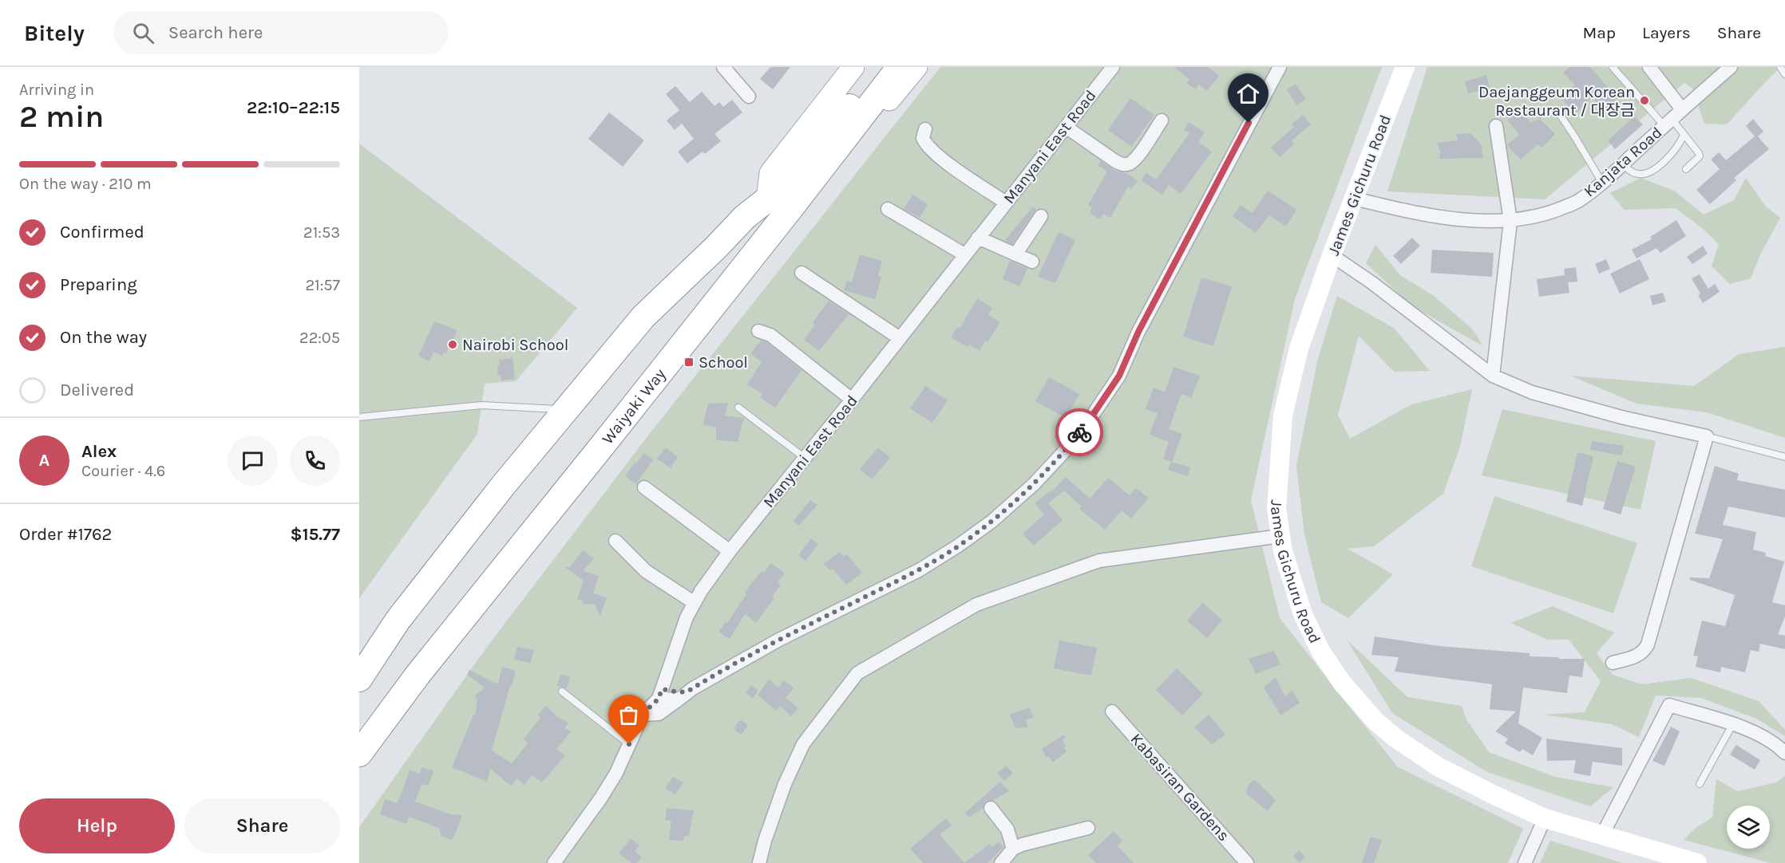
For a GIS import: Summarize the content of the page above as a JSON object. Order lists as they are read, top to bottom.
{
  "streets": {
    "highway": ["Waiyaki Way"],
    "main road": ["James Gichuru Road"],
    "street": ["Manyani East Road", "Kanjata Road", "Kabasiran Gardens"]
  },
  "crossings": [
    ["Kanjata Road", "James Gichuru Road"]
  ],
  "places": {
    "other": ["Daejanggeum Korean Restaurant / 대장금", "Nairobi School"],
    "transit": ["School"]
  },
  "page": {
    "header": "Bitely",
    "search": "Search here",
    "nav": ["Map", "Layers", "Share"],
    "heading": ["2 min", "Arriving in", "22:10–22:15"],
    "panel": [
      "Alex",
      "Courier · 4.6",
      "Order #1762",
      "$15.77"
    ],
    "bar": "On the way · 210 m",
    "list": [
      ["Confirmed", "21:53"],
      ["Preparing", "21:57"],
      ["On the way", "22:05"],
      "Delivered"
    ],
    "round": "A",
    "buttons": ["Help", "Share"]
  }
}
